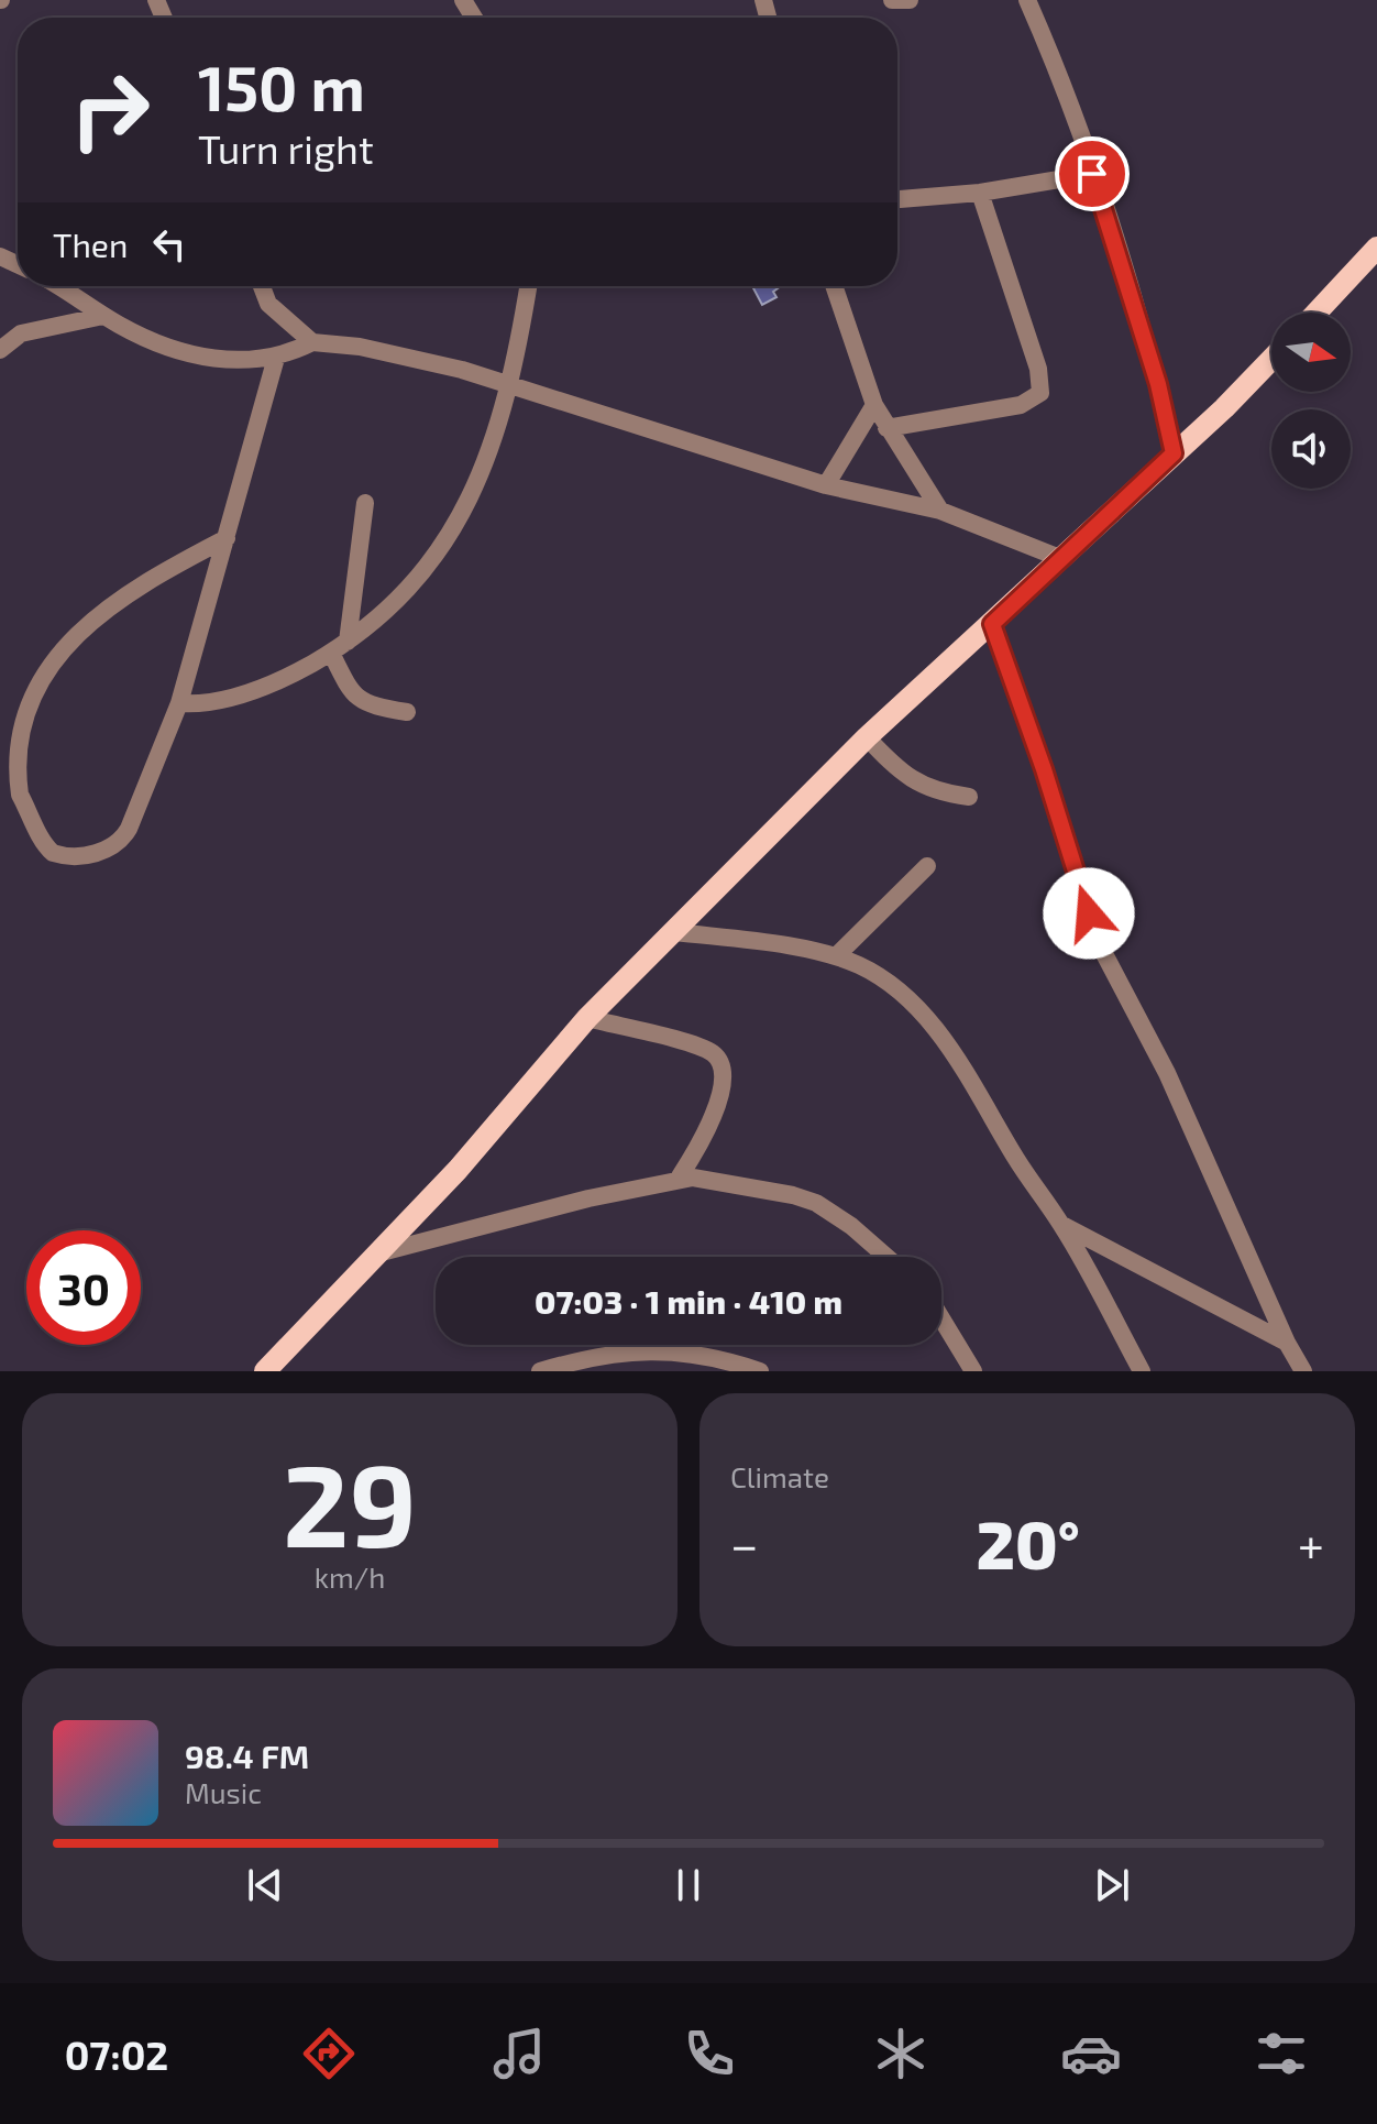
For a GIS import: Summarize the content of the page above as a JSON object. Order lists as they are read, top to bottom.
{
  "north": "right",
  "page": {
    "turn": ["150 m", "Turn right"],
    "then": "Then",
    "limit": "30",
    "trip": "07:03 · 1 min · 410 m",
    "tile": [
      ["29", "km/h"],
      "Climate"
    ],
    "heat": ["−", "20°", "+"],
    "song": ["98.4 FM", "Music"],
    "tabs": "07:02"
  }
}
